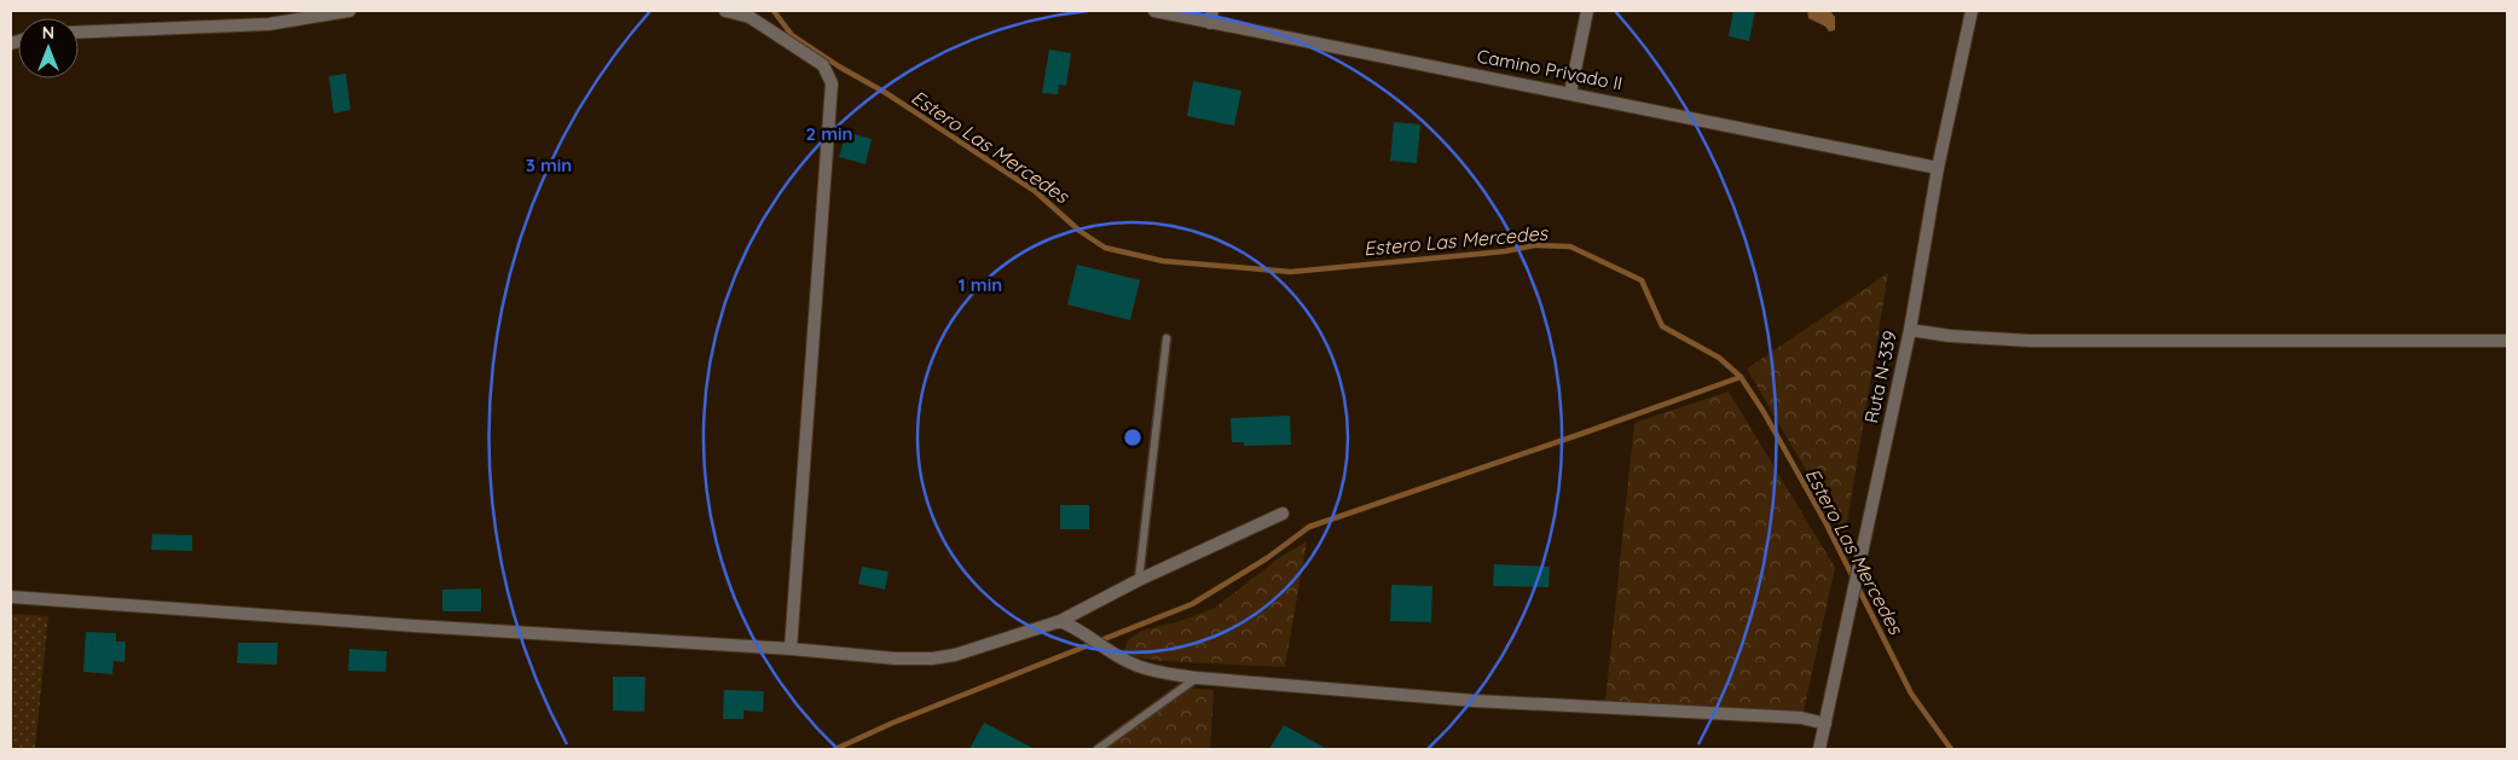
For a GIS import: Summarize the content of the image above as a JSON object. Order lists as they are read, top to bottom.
{
  "streets": {
    "street": ["Camino Privado II", "Ruta N-339"]
  },
  "crossings": [
    ["Camino Privado II", "Ruta N-339"]
  ],
  "water": ["Estero Las Mercedes"],
  "north": "top",
  "rings": ["2 min", "3 min", "1 min"]
}
